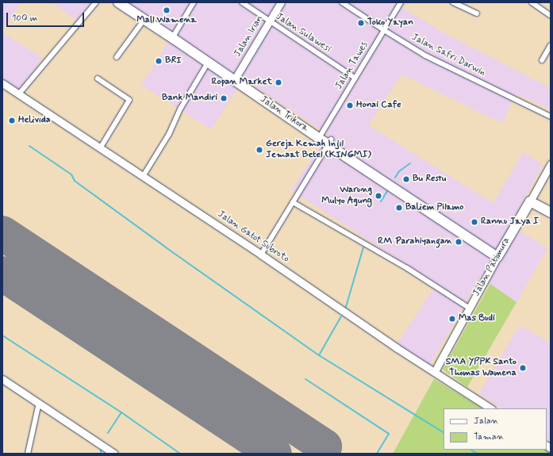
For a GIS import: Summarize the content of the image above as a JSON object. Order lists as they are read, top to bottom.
{
  "streets": {
    "highway": ["Jalan Trikora", "Jalan Patimura"],
    "street": [
      "Jalan Sulawesi",
      "Jalan Irian",
      "Jalan Safri Darwin",
      "Jalan Tawes",
      "Jalan Gatot Subroto"
    ]
  },
  "crossings": [
    ["Jalan Sulawesi", "Jalan Irian"],
    ["Jalan Sulawesi", "Jalan Tawes"],
    ["Jalan Irian", "Jalan Trikora"],
    ["Jalan Safri Darwin", "Jalan Tawes"],
    ["Jalan Tawes", "Jalan Trikora"],
    ["Jalan Trikora", "Jalan Patimura"],
    ["Jalan Gatot Subroto", "Jalan Patimura"]
  ],
  "places": [
    "Mall Wamena",
    "Toko Yayan",
    "BRI",
    "Ropan Market",
    "Bank Mandiri",
    "Honai Cafe",
    "Helivida",
    "Gereja Kemah Injil Jemaat Betel (KINGMI)",
    "Bu Restu",
    "Warung Mulyo Agung",
    "Baliem Pilamo",
    "Rannu Jaya I",
    "RM Parahiyangan",
    "Mas Budi",
    "SMA YPPK Santo Thomas Wamena"
  ],
  "legend": ["Jalan", "Taman"],
  "scale_bar": "100 m"
}
